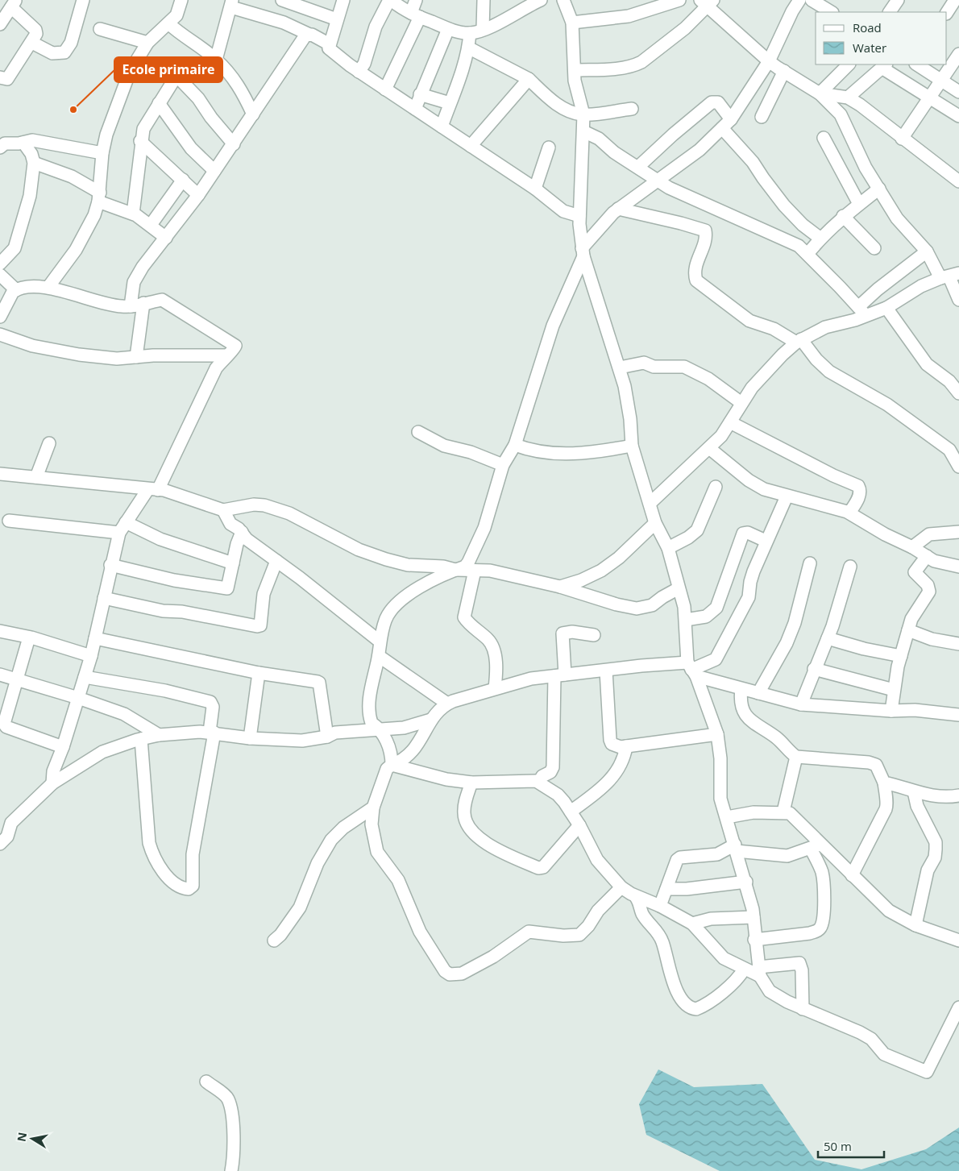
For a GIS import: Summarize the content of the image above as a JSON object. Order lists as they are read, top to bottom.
{
  "places": ["Ecole primaire"],
  "legend": ["Road", "Water"],
  "scale_bar": "50 m",
  "north": "left"
}
